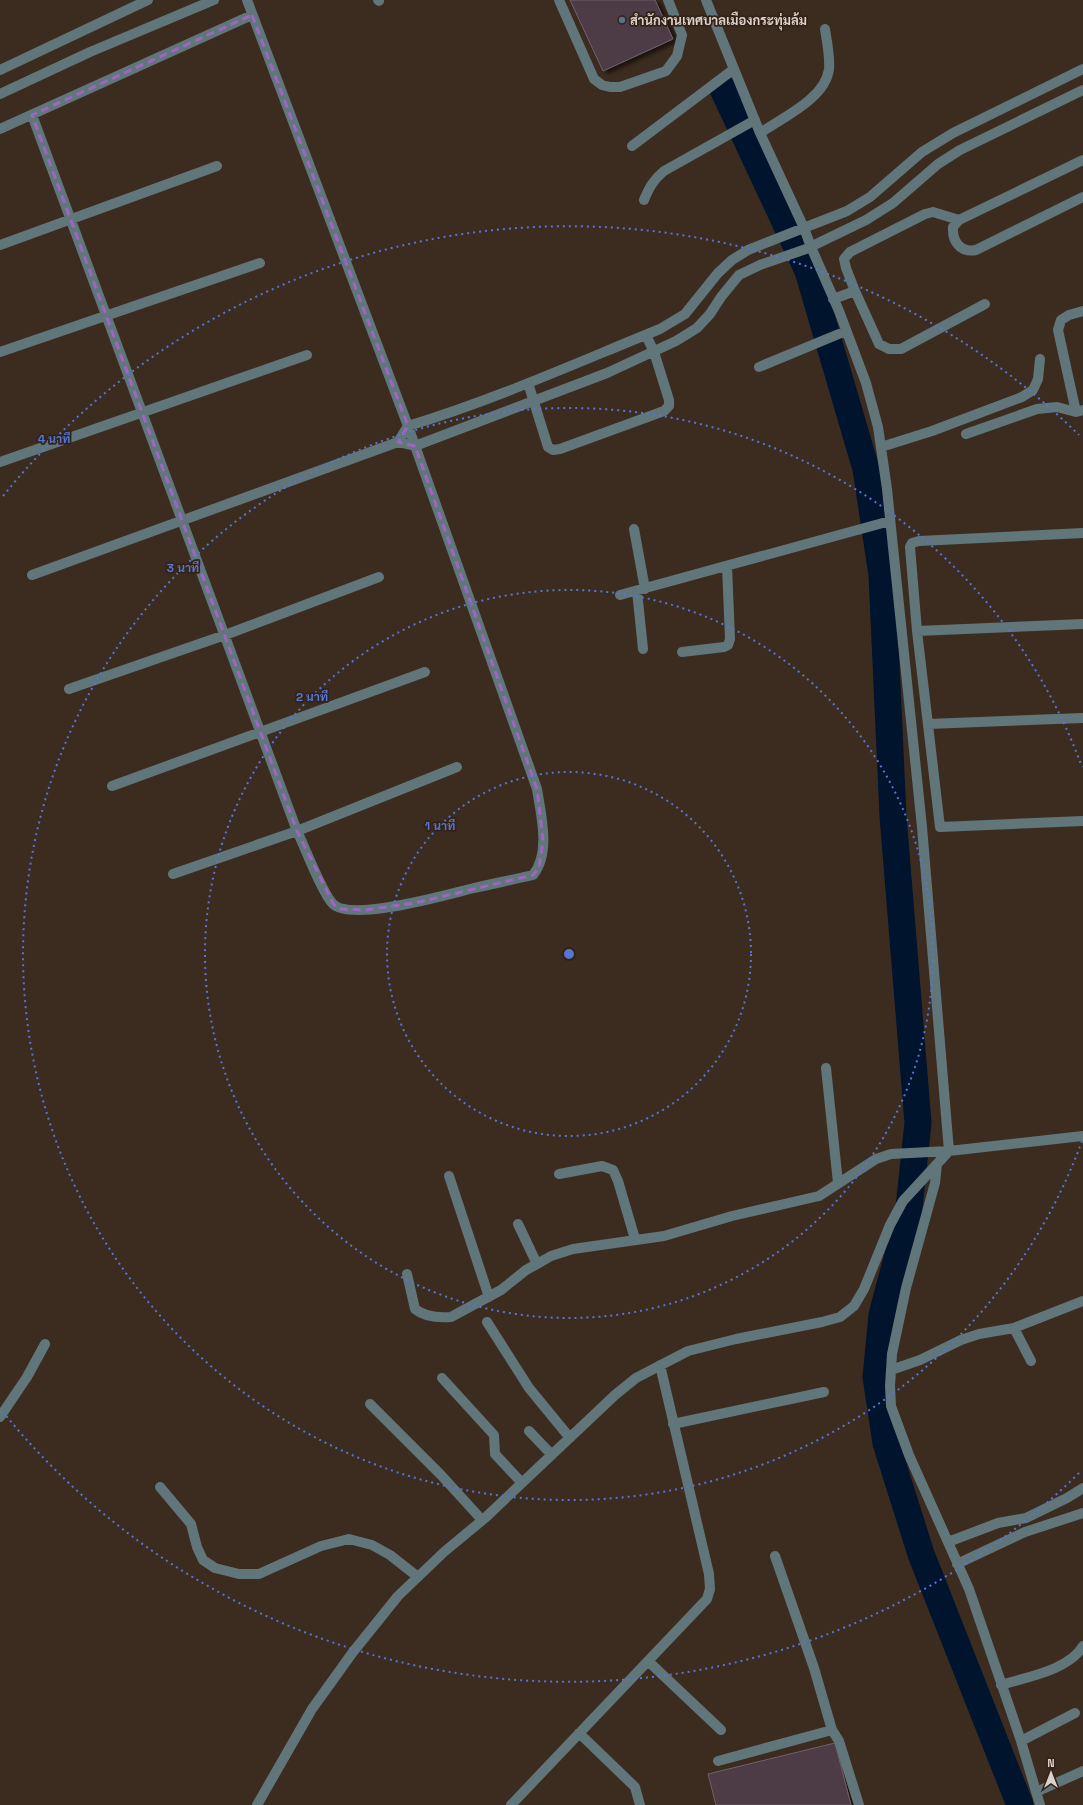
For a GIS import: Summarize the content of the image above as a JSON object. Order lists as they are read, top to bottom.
{
  "places": ["สำนักงานเทศบาลเมืองกระทุ่มล้ม"],
  "north": "top",
  "rings": [
    "4 นาที",
    "3 นาที",
    "2 นาที",
    "1 นาที"
  ]
}
